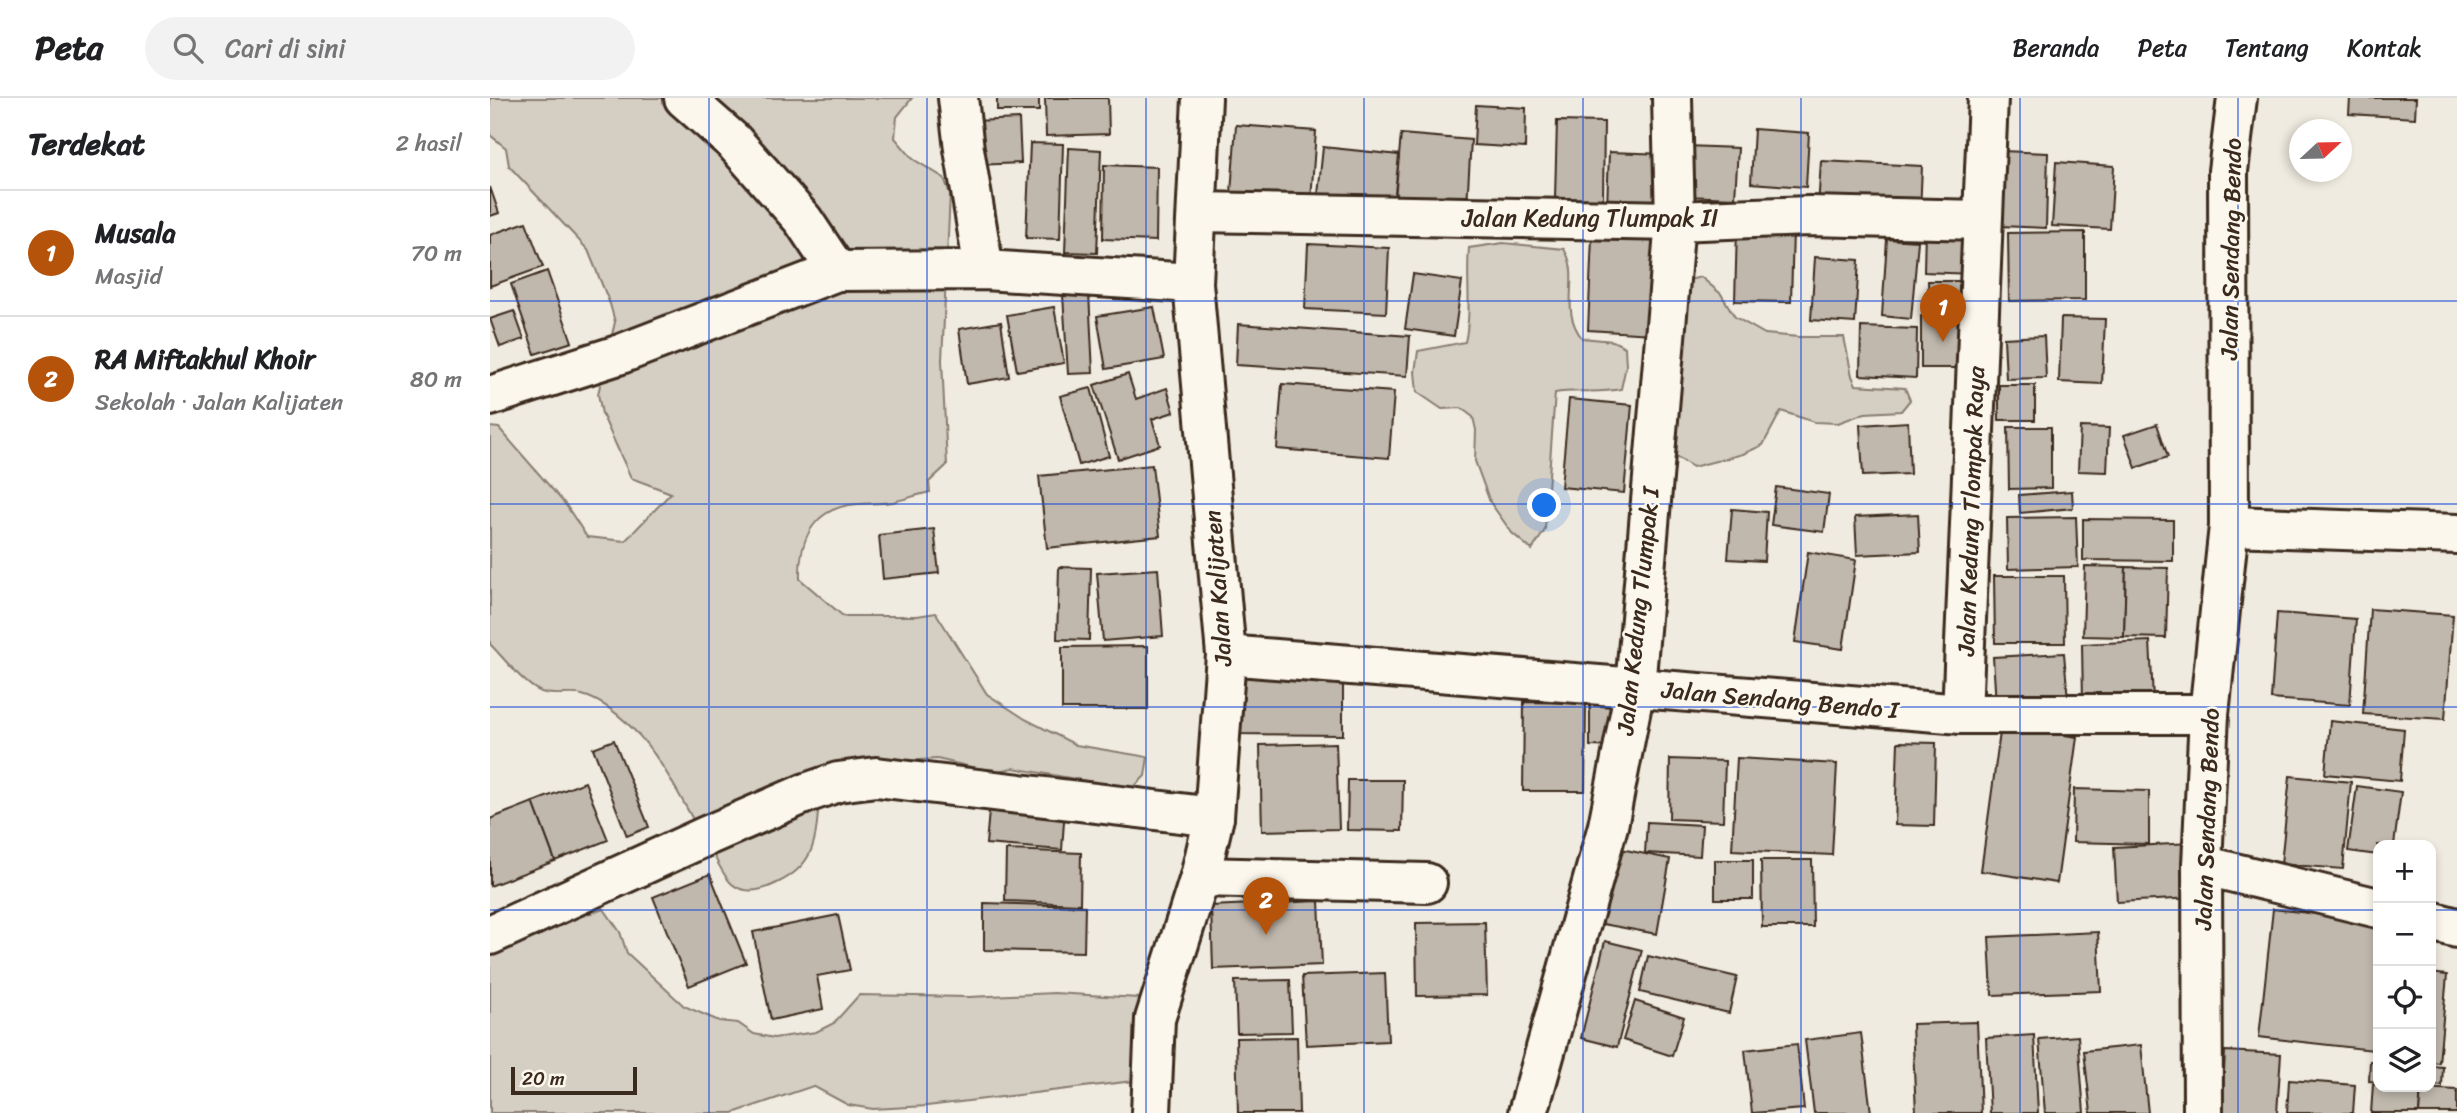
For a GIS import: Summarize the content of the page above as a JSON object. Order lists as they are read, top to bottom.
{
  "streets": {
    "street": [
      "Jalan Kedung Tlumpak II",
      "Jalan Sendang Bendo",
      "Jalan Kedung Tlompak Raya",
      "Jalan Kalijaten",
      "Jalan Kedung Tlumpak I",
      "Jalan Sendang Bendo I"
    ]
  },
  "crossings": [
    ["Jalan Kedung Tlumpak II", "Jalan Kedung Tlompak Raya"],
    ["Jalan Kedung Tlumpak II", "Jalan Kalijaten"],
    ["Jalan Kedung Tlumpak II", "Jalan Kedung Tlumpak I"],
    ["Jalan Sendang Bendo", "Jalan Sendang Bendo I"],
    ["Jalan Kedung Tlompak Raya", "Jalan Sendang Bendo I"],
    ["Jalan Kalijaten", "Jalan Sendang Bendo I"],
    ["Jalan Kedung Tlumpak I", "Jalan Sendang Bendo I"]
  ],
  "scale_bar": "20 m",
  "north": "right",
  "page": {
    "header": "Peta",
    "search": "Cari di sini",
    "nav": [
      "Beranda",
      "Peta",
      "Tentang",
      "Kontak"
    ],
    "heading": ["Terdekat", "2 hasil"],
    "list": [
      {
        "mark": "1",
        "name": "Musala",
        "note": "Masjid",
        "value": "70 m"
      },
      {
        "mark": "2",
        "name": "RA Miftakhul Khoir",
        "note": "Sekolah · Jalan Kalijaten",
        "value": "80 m"
      }
    ],
    "pins": ["1", "2"],
    "map_buttons": ["+", "−"],
    "scale": "20 m"
  }
}
